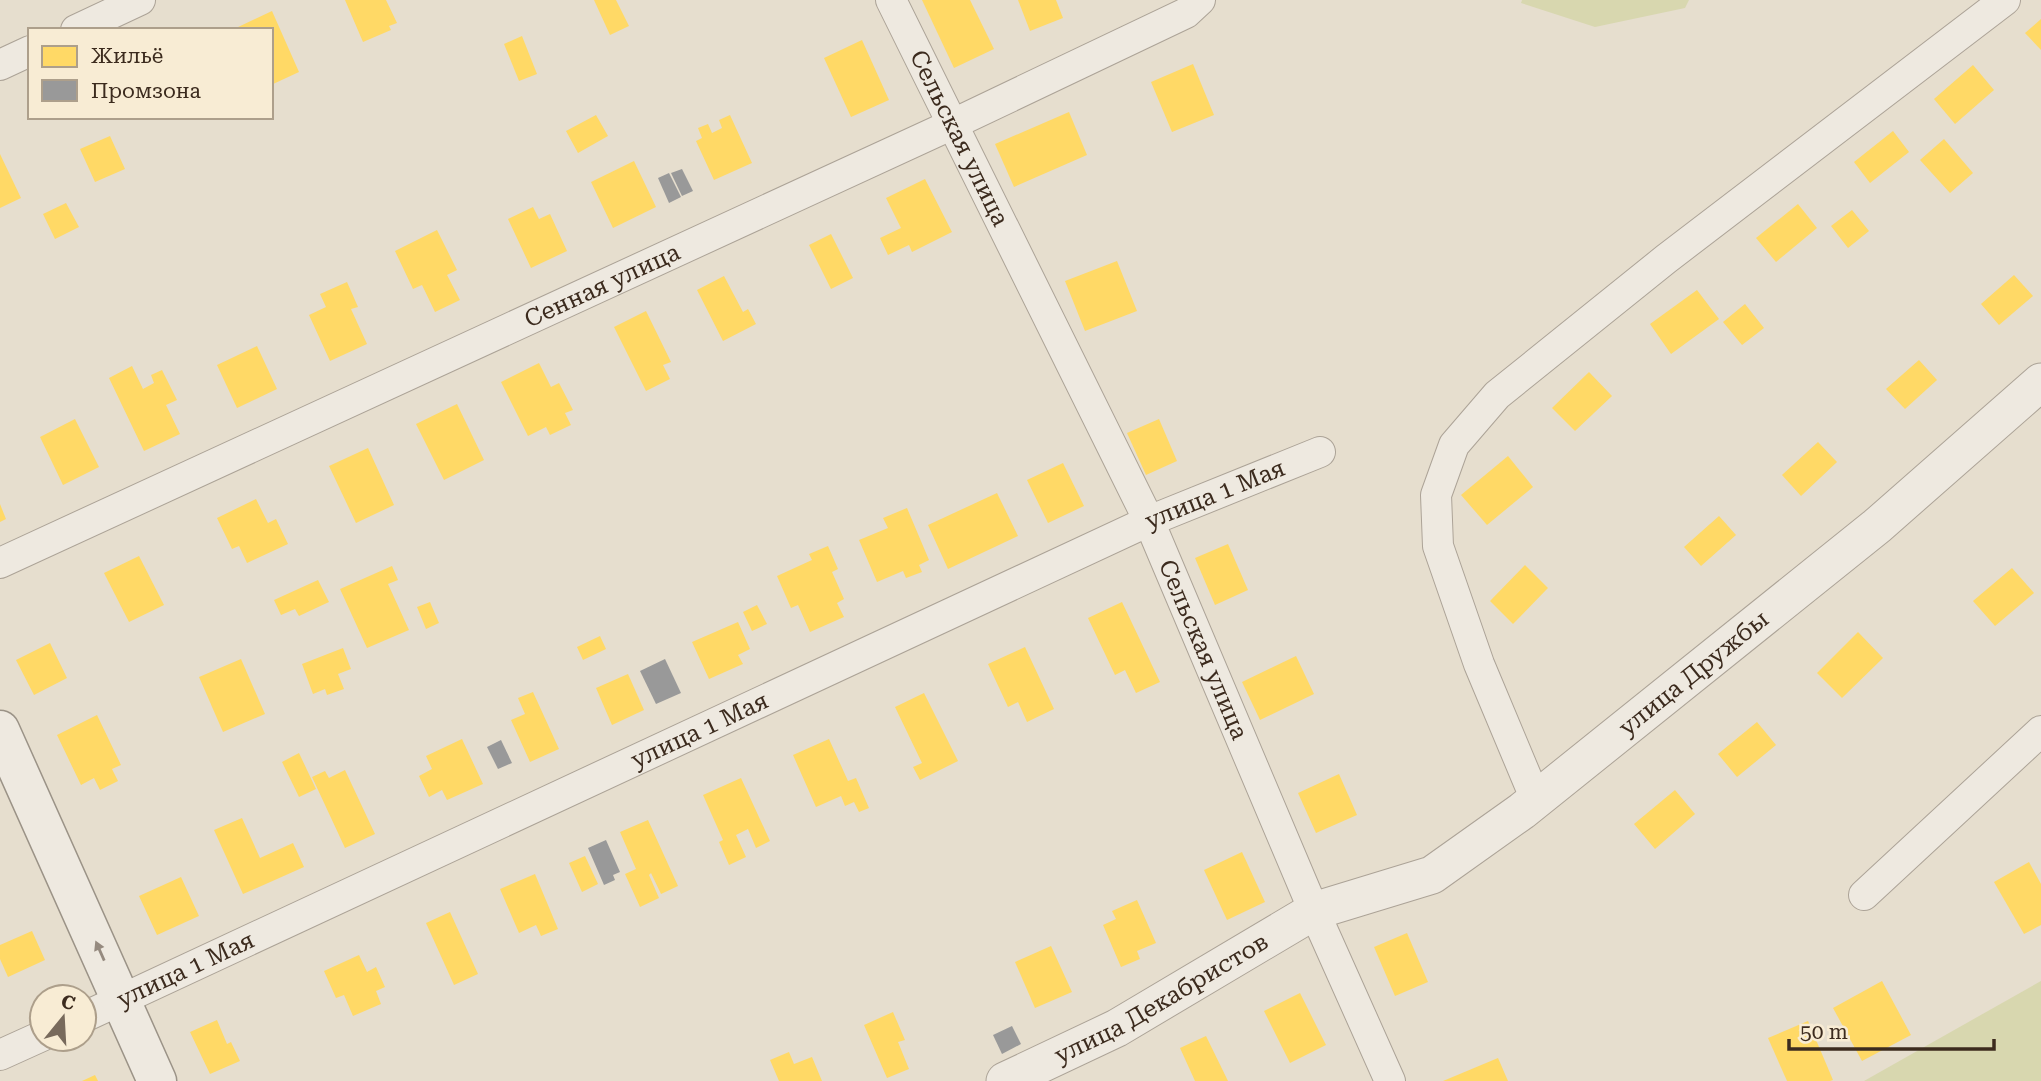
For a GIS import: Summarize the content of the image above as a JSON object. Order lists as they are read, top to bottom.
{
  "streets": {
    "street": [
      "Сельская улица",
      "Сенная улица",
      "улица 1 Мая",
      "улица Дружбы",
      "улица Декабристов"
    ]
  },
  "crossings": [
    ["Сельская улица", "Сенная улица"],
    ["Сельская улица", "улица 1 Мая"],
    ["Сельская улица", "улица Дружбы"],
    ["Сельская улица", "улица Декабристов"],
    ["улица Дружбы", "улица Декабристов"]
  ],
  "legend": ["Жильё", "Промзона"],
  "scale_bar": "50 m",
  "north": "top"
}
